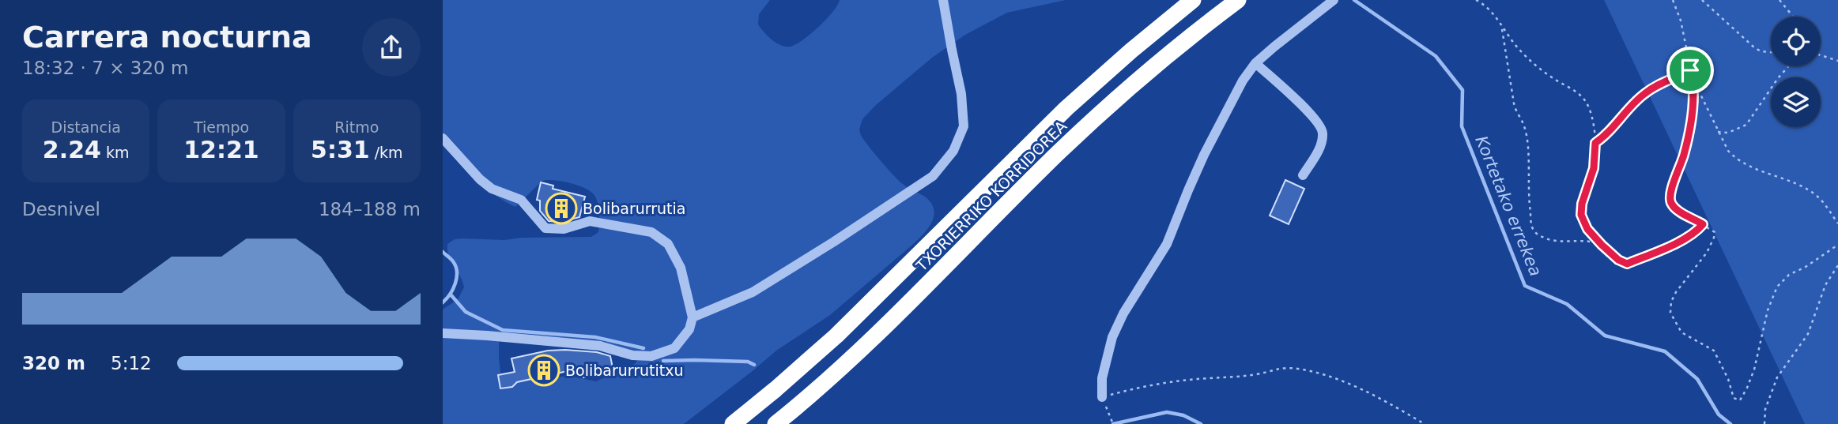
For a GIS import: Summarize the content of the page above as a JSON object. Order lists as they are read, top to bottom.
{
  "streets": {
    "highway": ["TXORIERRIKO KORRIDOREA"]
  },
  "water": ["Kortetako errekea"],
  "places": {
    "building": ["Bolibarurrutia", "Bolibarurrutitxu"]
  },
  "page": {
    "heading": ["Carrera nocturna", "18:32 · 7 × 320 m"],
    "stats": [
      ["Distancia", "2.24 km"],
      ["Tiempo", "12:21"],
      ["Ritmo", "5:31 /km"]
    ],
    "chart": ["Desnivel", "184–188 m"],
    "list": [
      {
        "name": "320 m",
        "note": "5:12"
      }
    ]
  }
}
